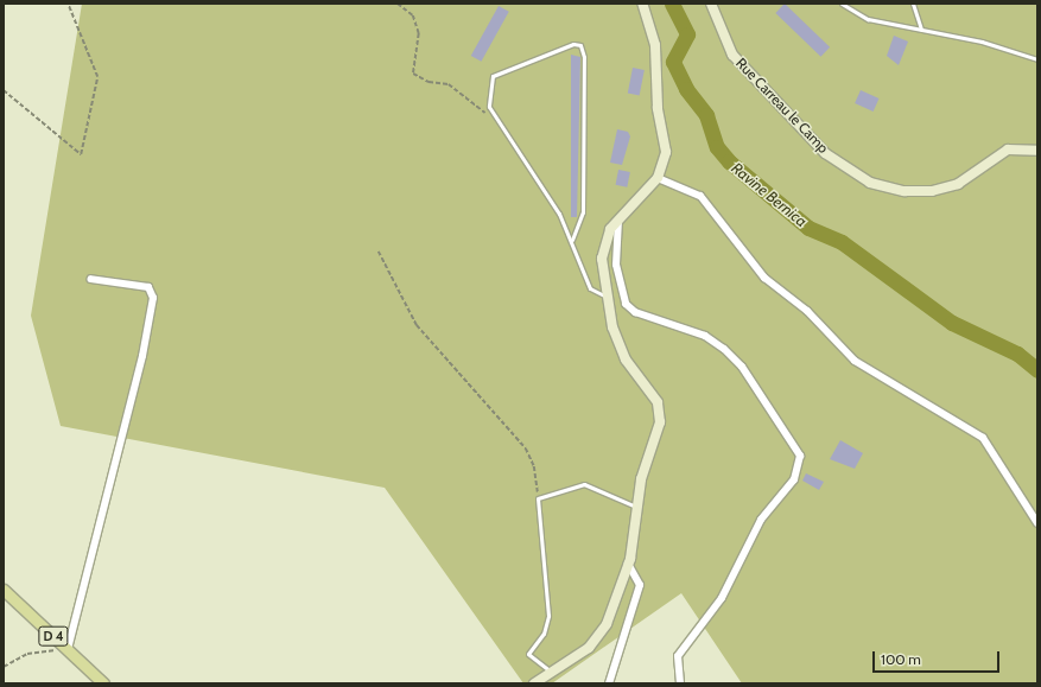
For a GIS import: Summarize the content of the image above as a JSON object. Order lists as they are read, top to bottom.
{
  "streets": {
    "main road": ["Rue Carreau le Camp", "D 4"]
  },
  "water": ["Ravine Bernica"],
  "scale_bar": "100 m"
}
